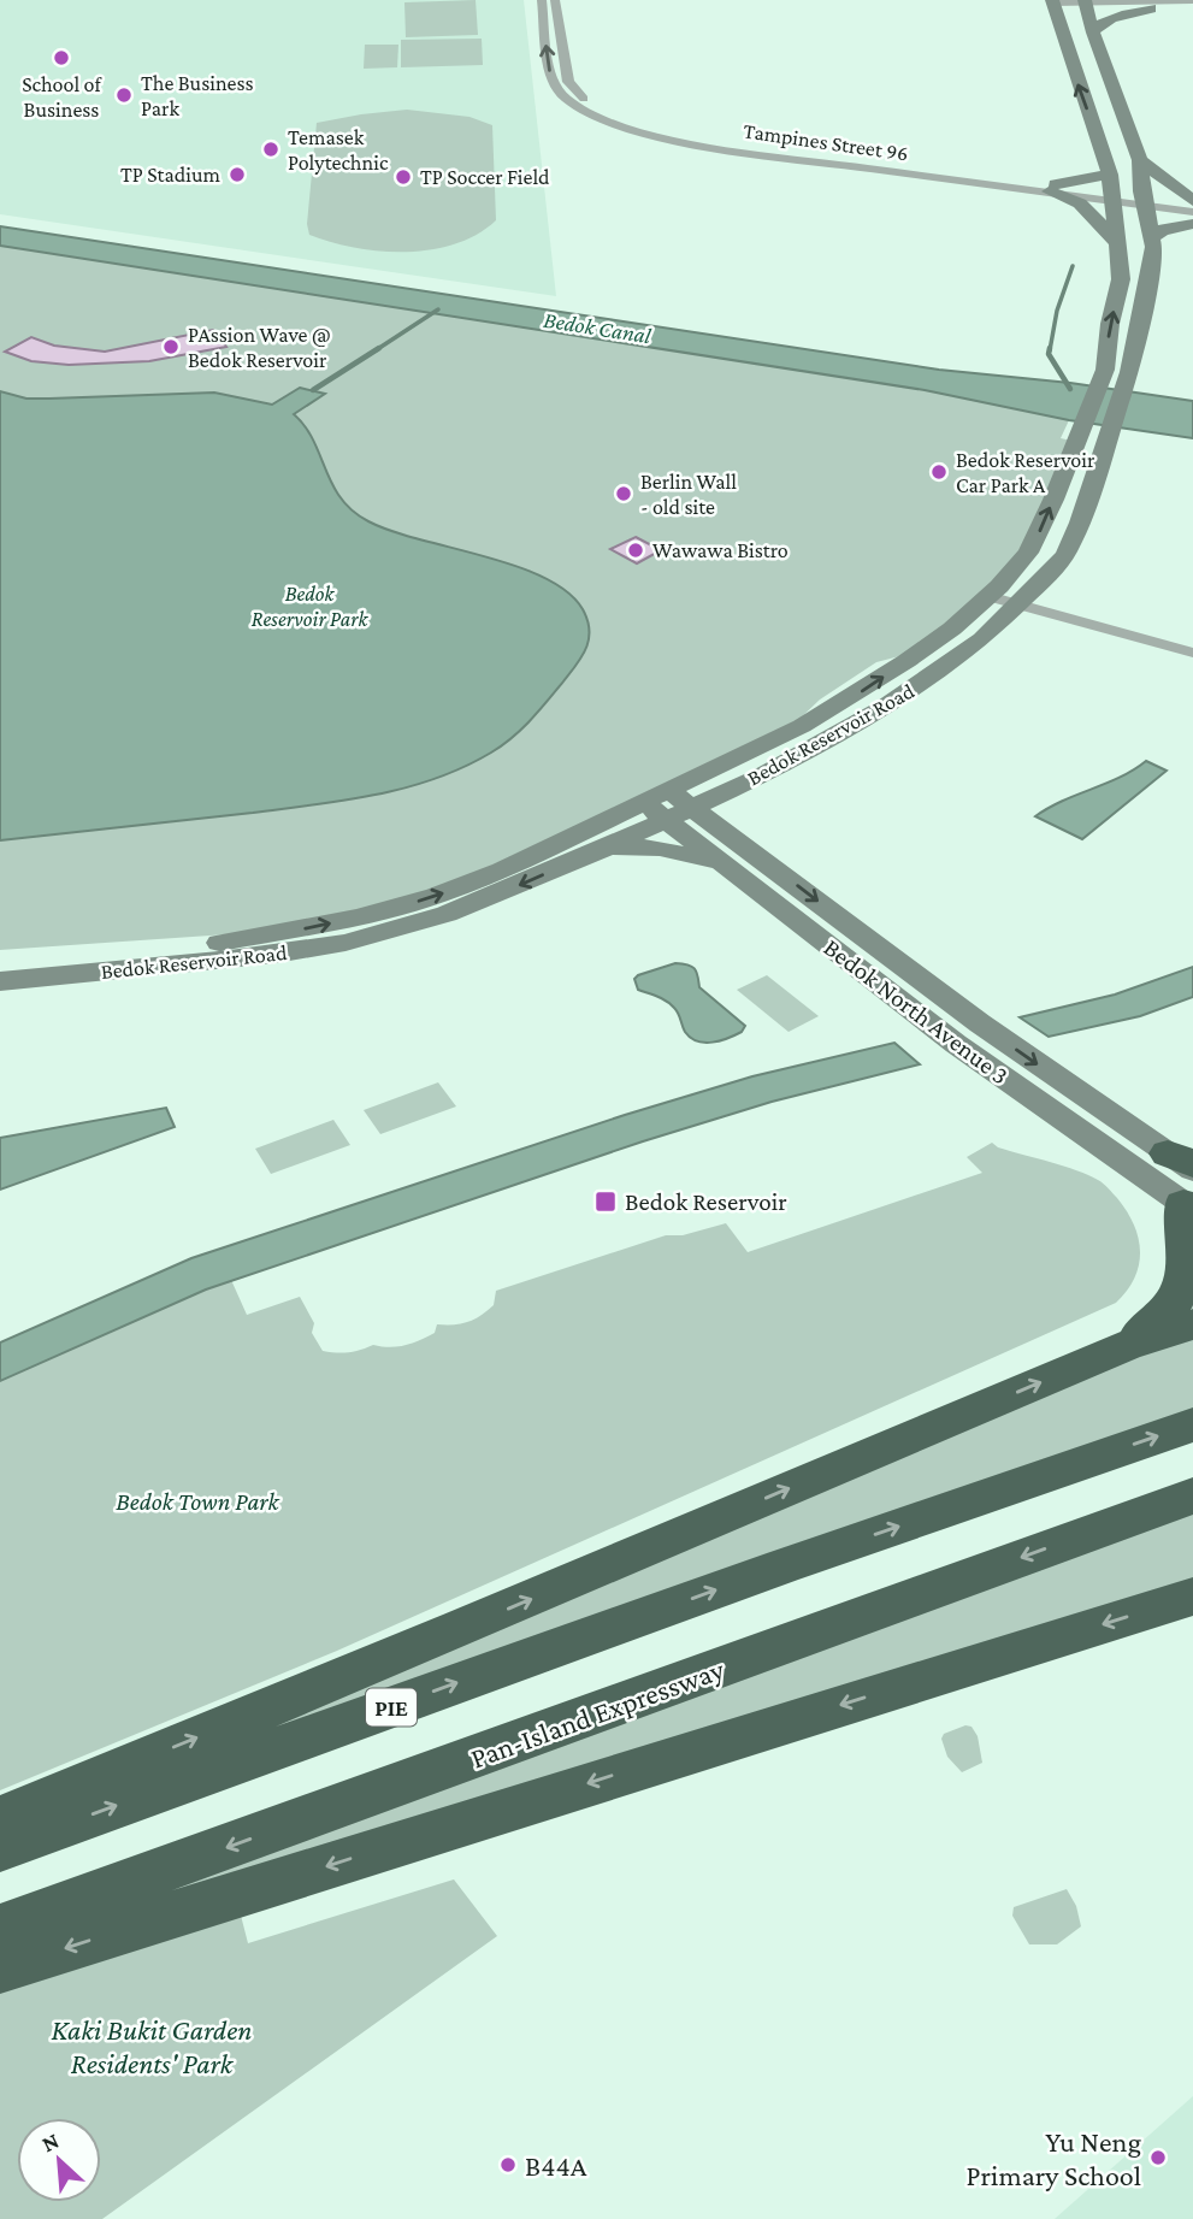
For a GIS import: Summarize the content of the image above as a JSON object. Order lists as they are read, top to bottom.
{
  "streets": {
    "highway": ["PIE", "Pan-Island Expressway"],
    "main road": ["Bedok Reservoir Road", "Bedok North Avenue 3"],
    "street": ["Tampines Street 96"]
  },
  "crossings": [
    ["Tampines Street 96", "Bedok Reservoir Road"],
    ["Bedok Reservoir Road", "Bedok North Avenue 3"]
  ],
  "water": ["Bedok Canal"],
  "parks": ["Bedok Reservoir Park", "Bedok Town Park", "Kaki Bukit Garden Residents' Park"],
  "places": {
    "other": [
      "School of Business",
      "The Business Park",
      "Temasek Polytechnic",
      "TP Stadium",
      "TP Soccer Field",
      "PAssion Wave @ Bedok Reservoir",
      "Bedok Reservoir Car Park A",
      "Berlin Wall - old site",
      "Wawawa Bistro",
      "Yu Neng Primary School",
      "B44A"
    ],
    "transit": ["Bedok Reservoir"]
  },
  "north": "top left"
}
